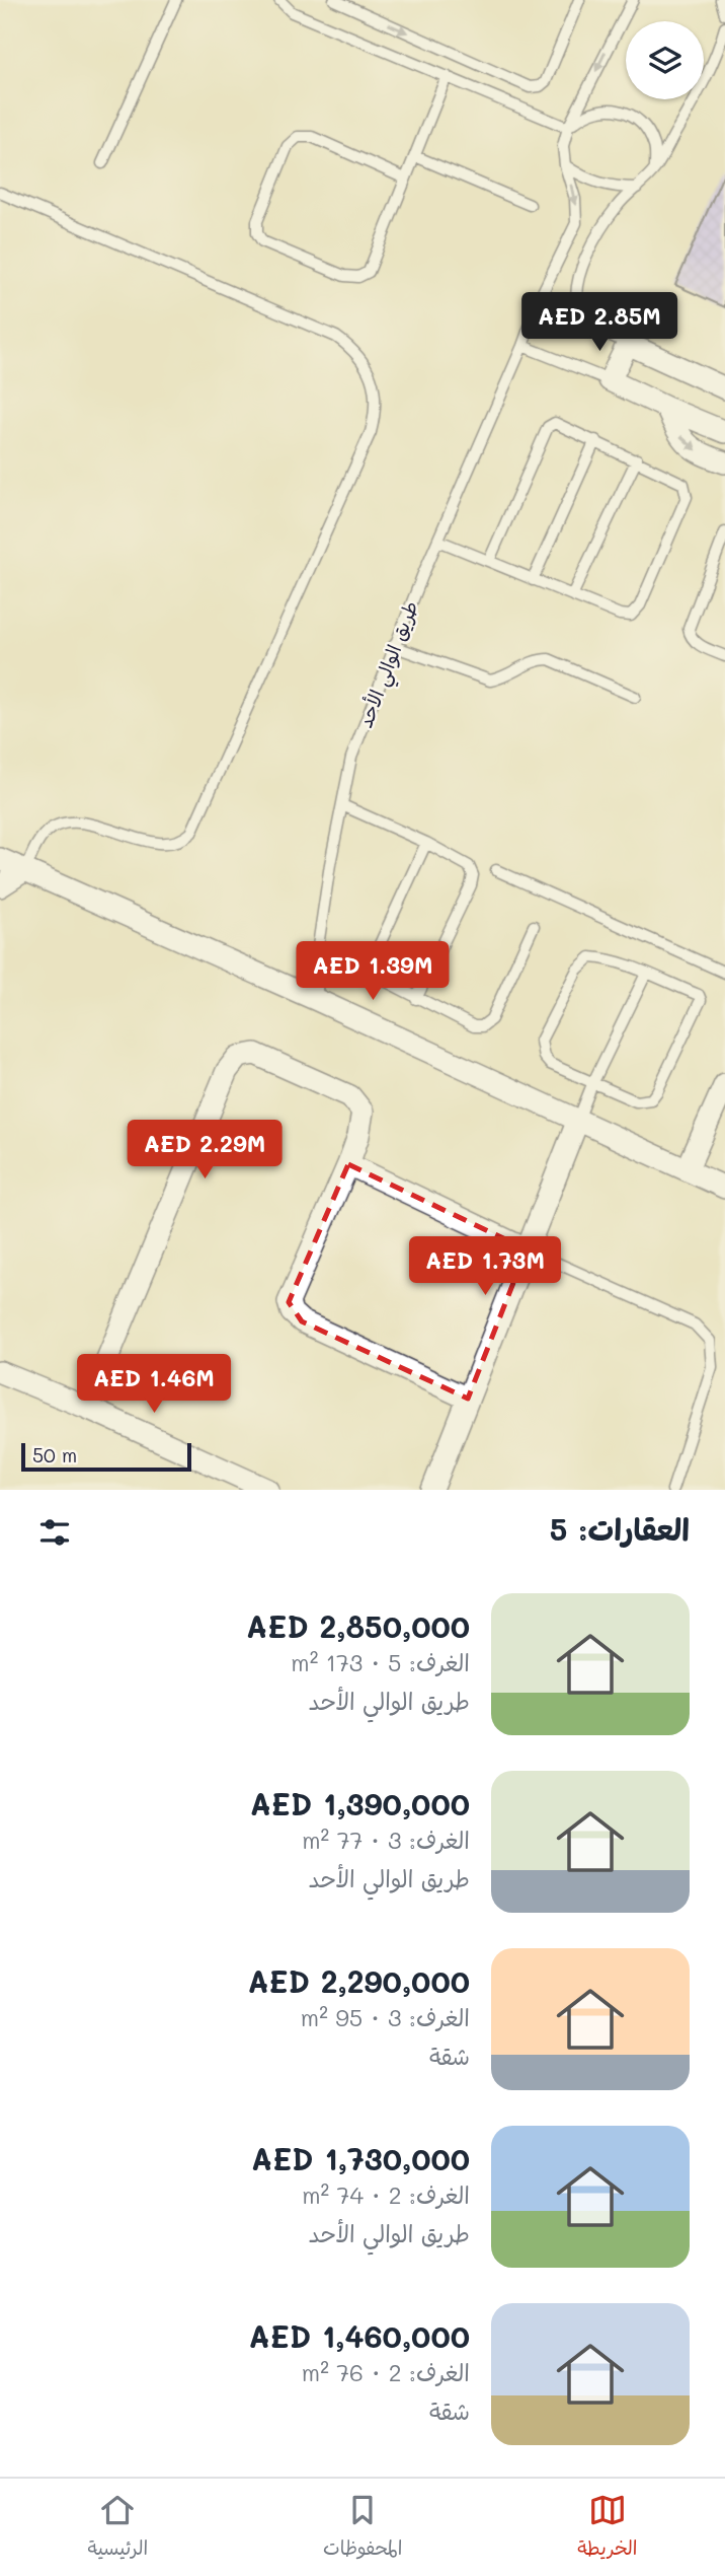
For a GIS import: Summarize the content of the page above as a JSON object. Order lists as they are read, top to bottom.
{
  "streets": {
    "lane": ["طريق الوالي الأحد"]
  },
  "scale_bar": "50 m",
  "page": {
    "price": [
      "AED 2.85M",
      "AED 1.39M",
      "AED 2.29M",
      "AED 1.73M",
      "AED 1.46M"
    ],
    "scale": "50 m",
    "heading": "العقارات: 5",
    "list": [
      {
        "name": "AED 2,850,000",
        "note": "الغرف: 5 · 173 m² · طريق الوالي الأحد"
      },
      {
        "name": "AED 1,390,000",
        "note": "الغرف: 3 · 77 m² · طريق الوالي الأحد"
      },
      {
        "name": "AED 2,290,000",
        "note": "الغرف: 3 · 95 m² · شقة"
      },
      {
        "name": "AED 1,730,000",
        "note": "الغرف: 2 · 74 m² · طريق الوالي الأحد"
      },
      {
        "name": "AED 1,460,000",
        "note": "الغرف: 2 · 76 m² · شقة"
      }
    ],
    "tabs": ["الخريطة", "المحفوظات", "الرئيسية"]
  }
}
